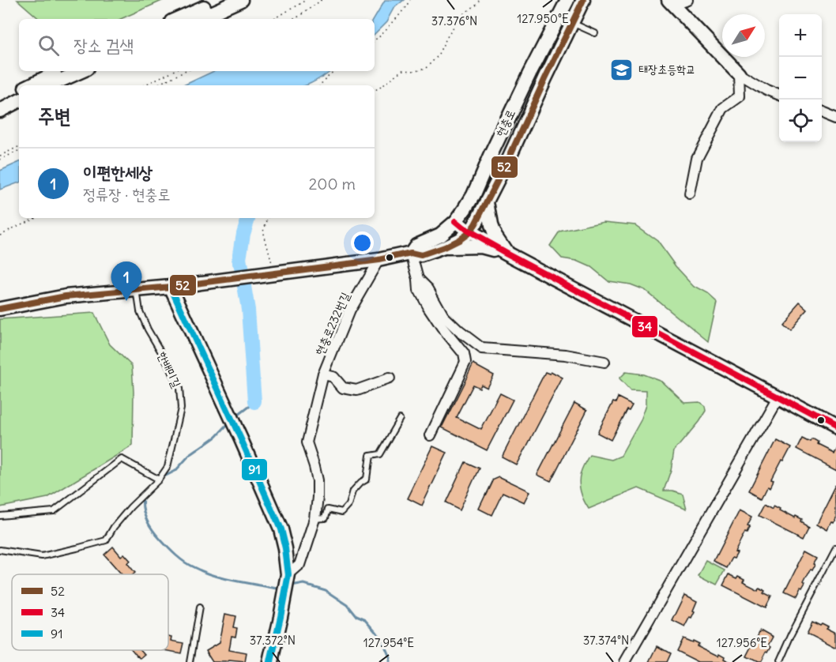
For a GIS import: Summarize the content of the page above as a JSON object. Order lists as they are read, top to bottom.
{
  "streets": {
    "street": ["현충로", "현충로232번길"],
    "lane": ["한배미길"]
  },
  "crossings": [
    ["현충로", "현충로232번길"]
  ],
  "places": {
    "school or university": ["태장초등학교"]
  },
  "lines": ["transit line 52", "transit line 34", "transit line 91"],
  "legend": ["52", "34", "91"],
  "north": "top right",
  "page": {
    "map_buttons": ["+", "−"],
    "search": "장소 검색",
    "heading": "주변",
    "list": [
      {
        "mark": "1",
        "name": "이편한세상",
        "note": "정류장 · 현충로",
        "value": "200 m"
      }
    ],
    "pins": "1"
  },
  "coordinates": [
    "127.950°E",
    "37.376°N",
    "37.372°N",
    "37.374°N",
    "127.954°E",
    "127.956°E"
  ]
}
